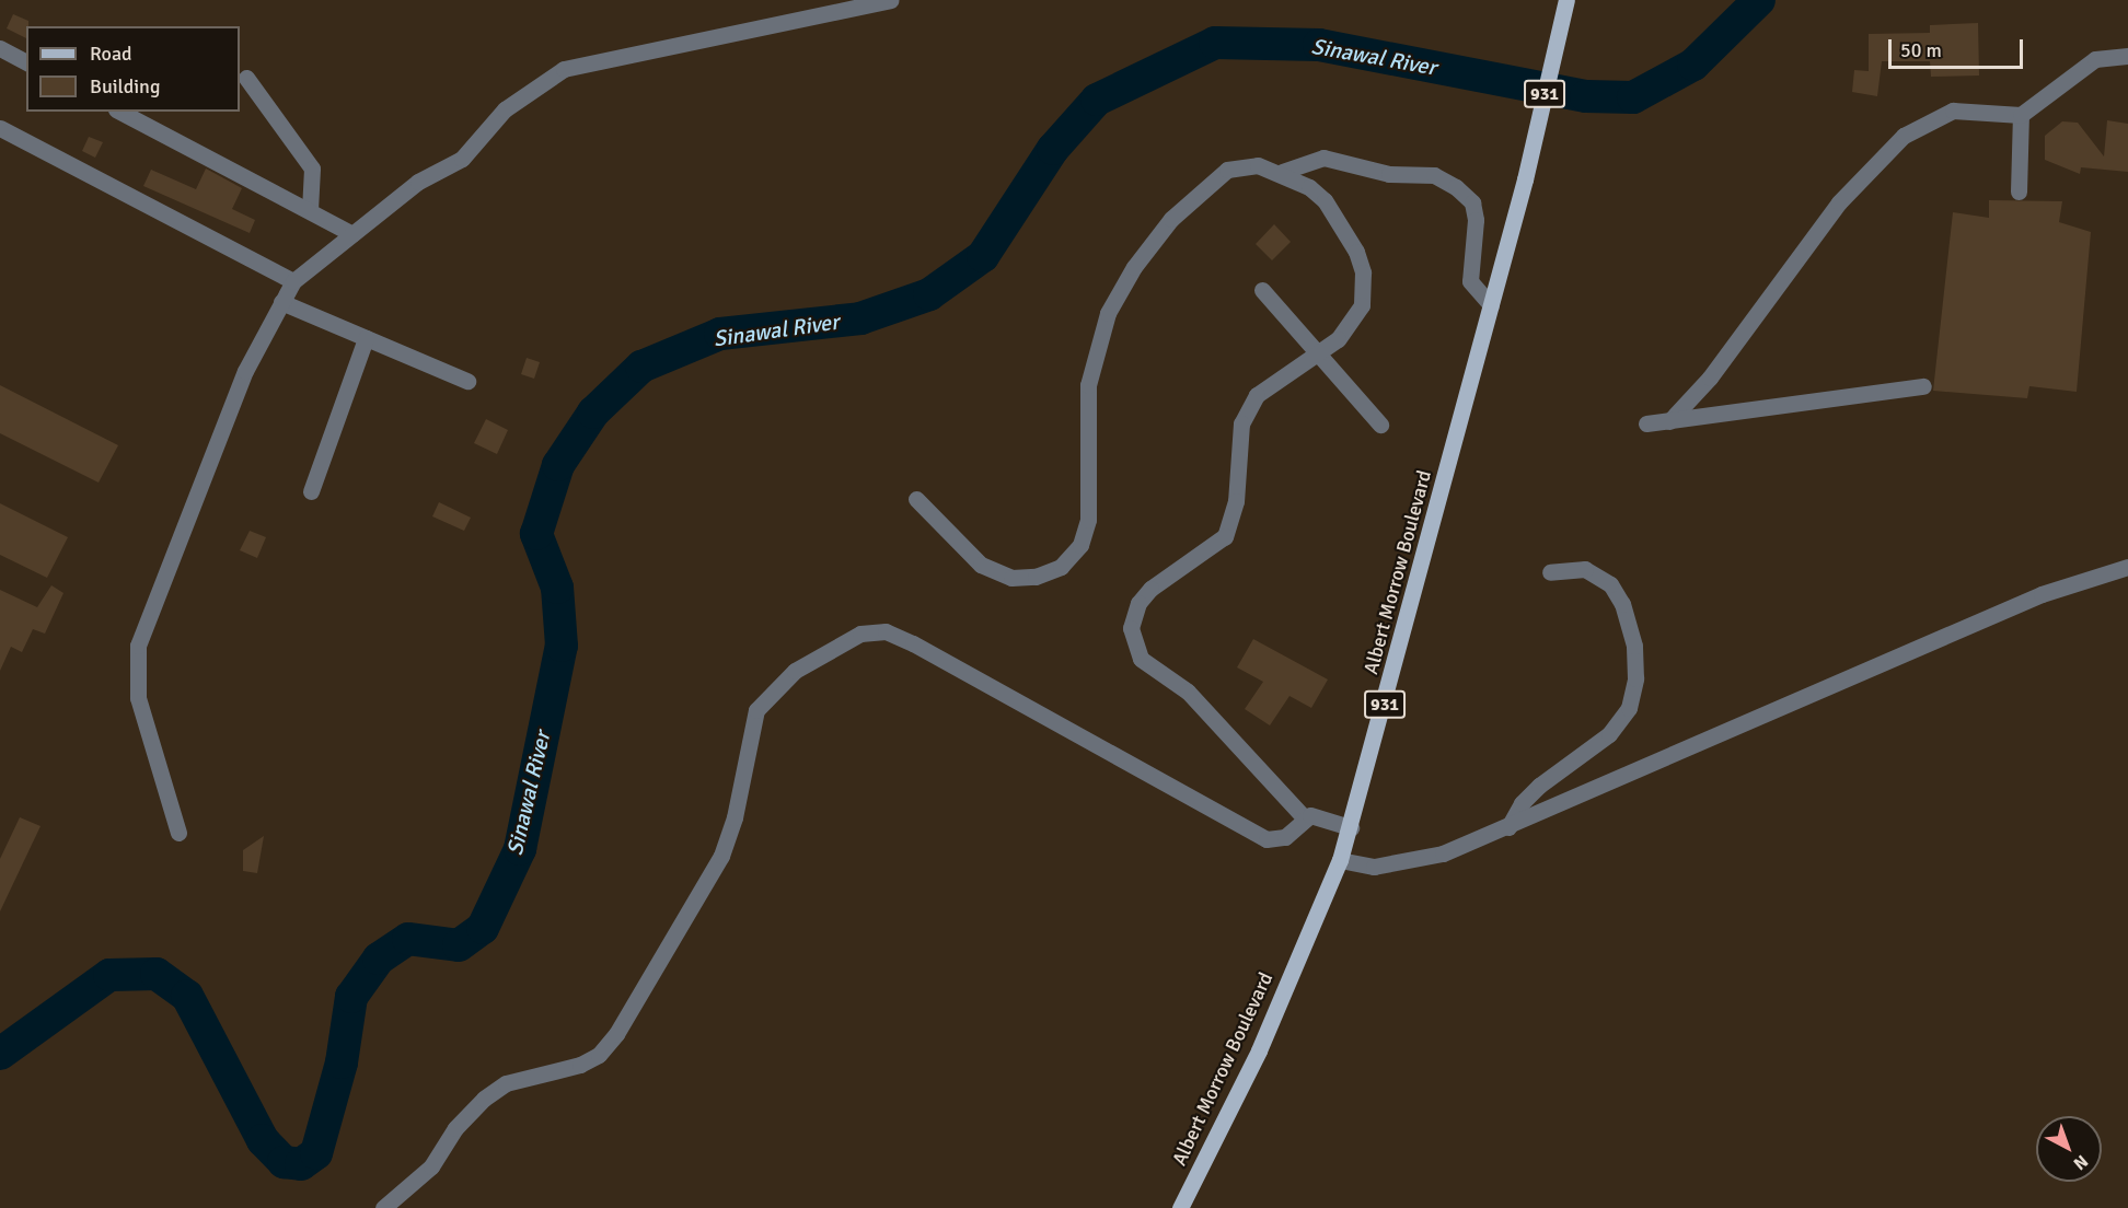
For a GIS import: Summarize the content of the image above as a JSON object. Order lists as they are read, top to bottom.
{
  "streets": {
    "main road": ["931", "Albert Morrow Boulevard"]
  },
  "water": ["Sinawal River"],
  "legend": ["Road", "Building"],
  "scale_bar": "50 m",
  "north": "bottom right"
}
